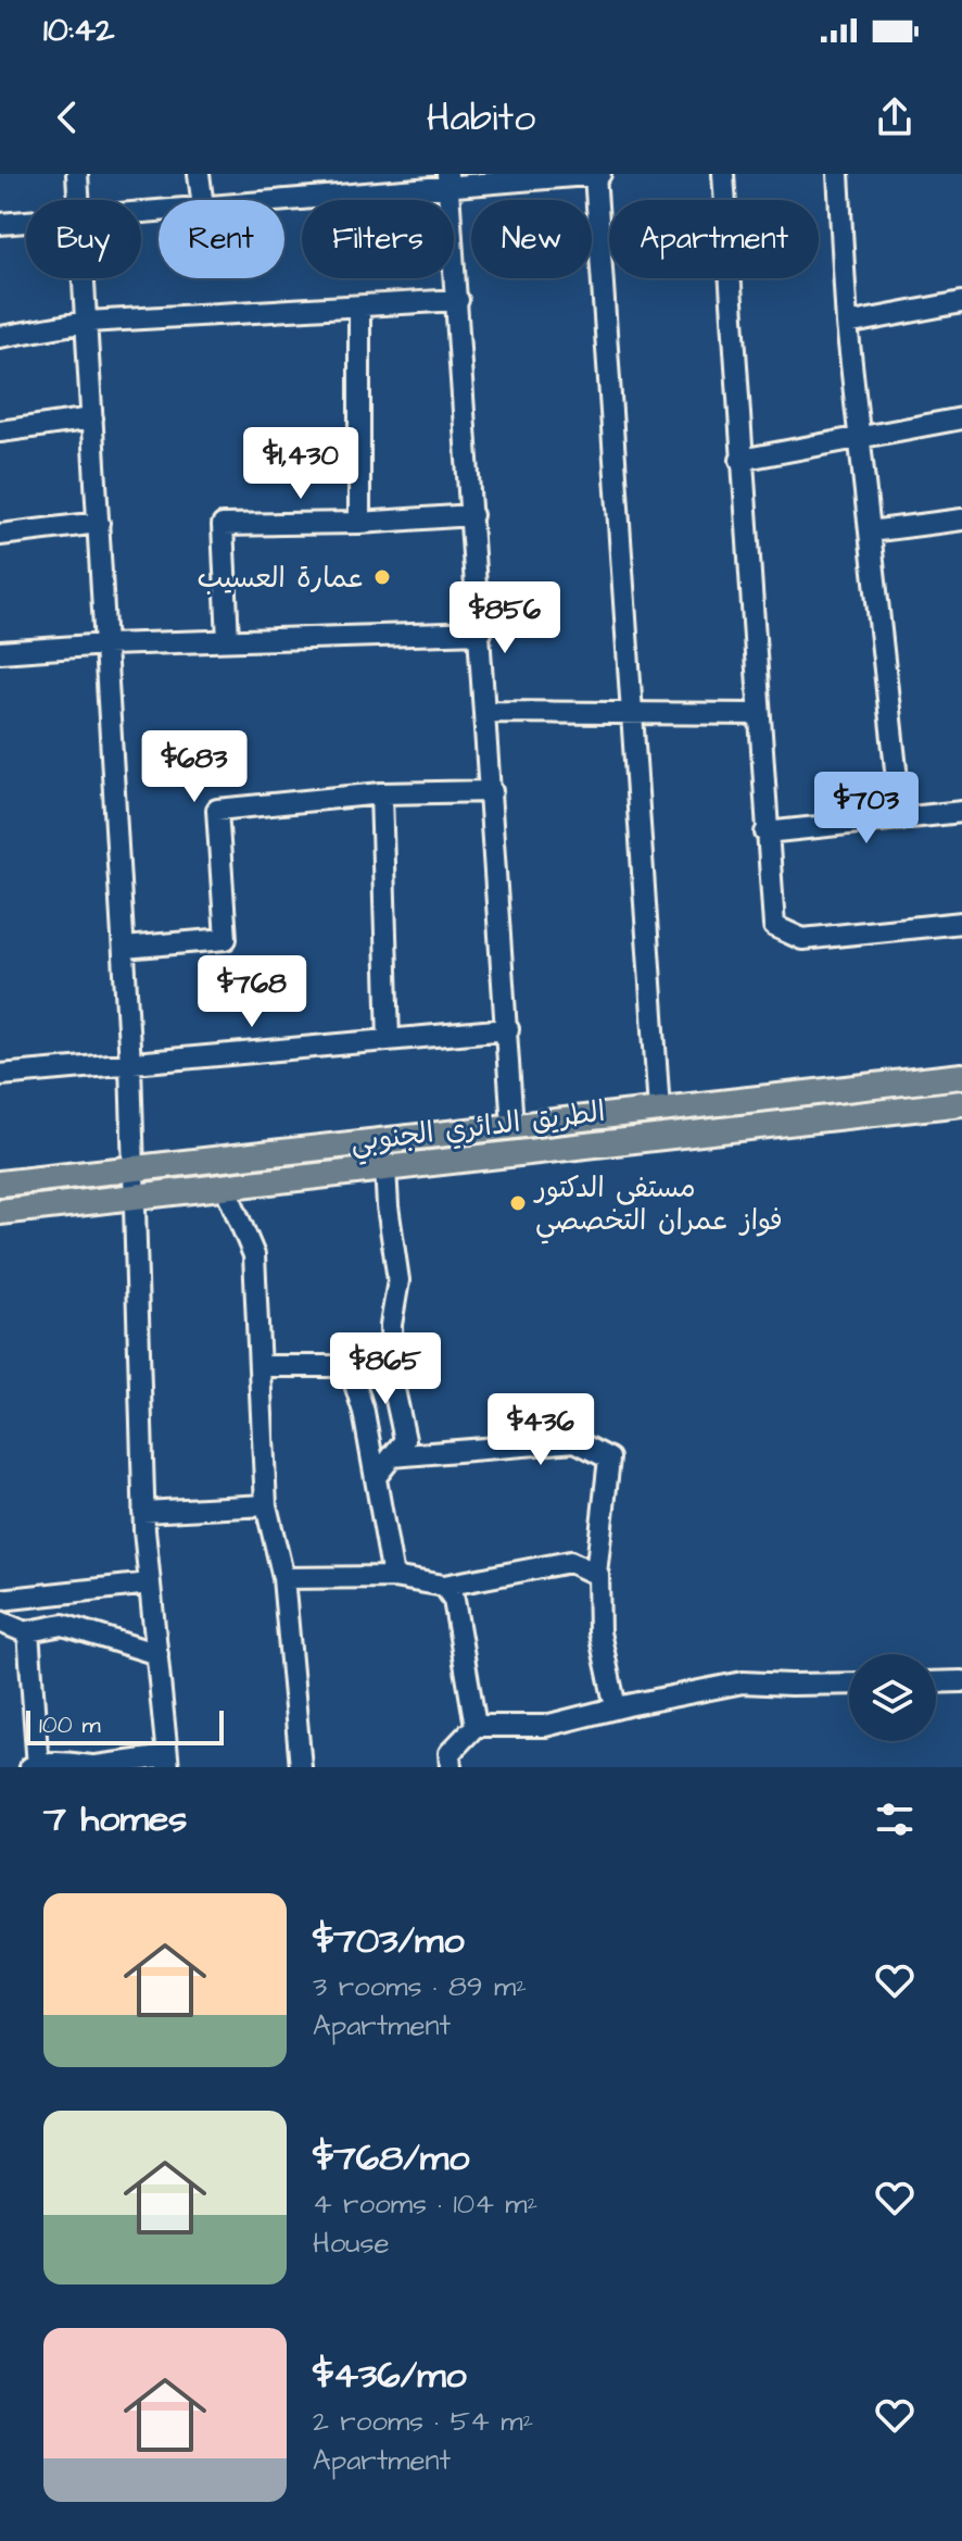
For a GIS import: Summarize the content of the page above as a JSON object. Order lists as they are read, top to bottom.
{
  "streets": {
    "main road": ["الطريق الدائري الجنوبي"]
  },
  "places": ["عمارة العسيب", "مستفى الدكتور فواز عمران التخصصي"],
  "scale_bar": "100 m",
  "page": {
    "status": "10:42",
    "header": "Habito",
    "chip": [
      "Buy",
      "Rent",
      "Filters",
      "New",
      "Apartment"
    ],
    "price": [
      "$1,430",
      "$856",
      "$683",
      "$703",
      "$768",
      "$865",
      "$436"
    ],
    "scale": "100 m",
    "heading": "7 homes",
    "list": [
      {
        "name": "$703/mo",
        "note": "3 rooms · 89 m² · Apartment"
      },
      {
        "name": "$768/mo",
        "note": "4 rooms · 104 m² · House"
      },
      {
        "name": "$436/mo",
        "note": "2 rooms · 54 m² · Apartment"
      }
    ]
  }
}
